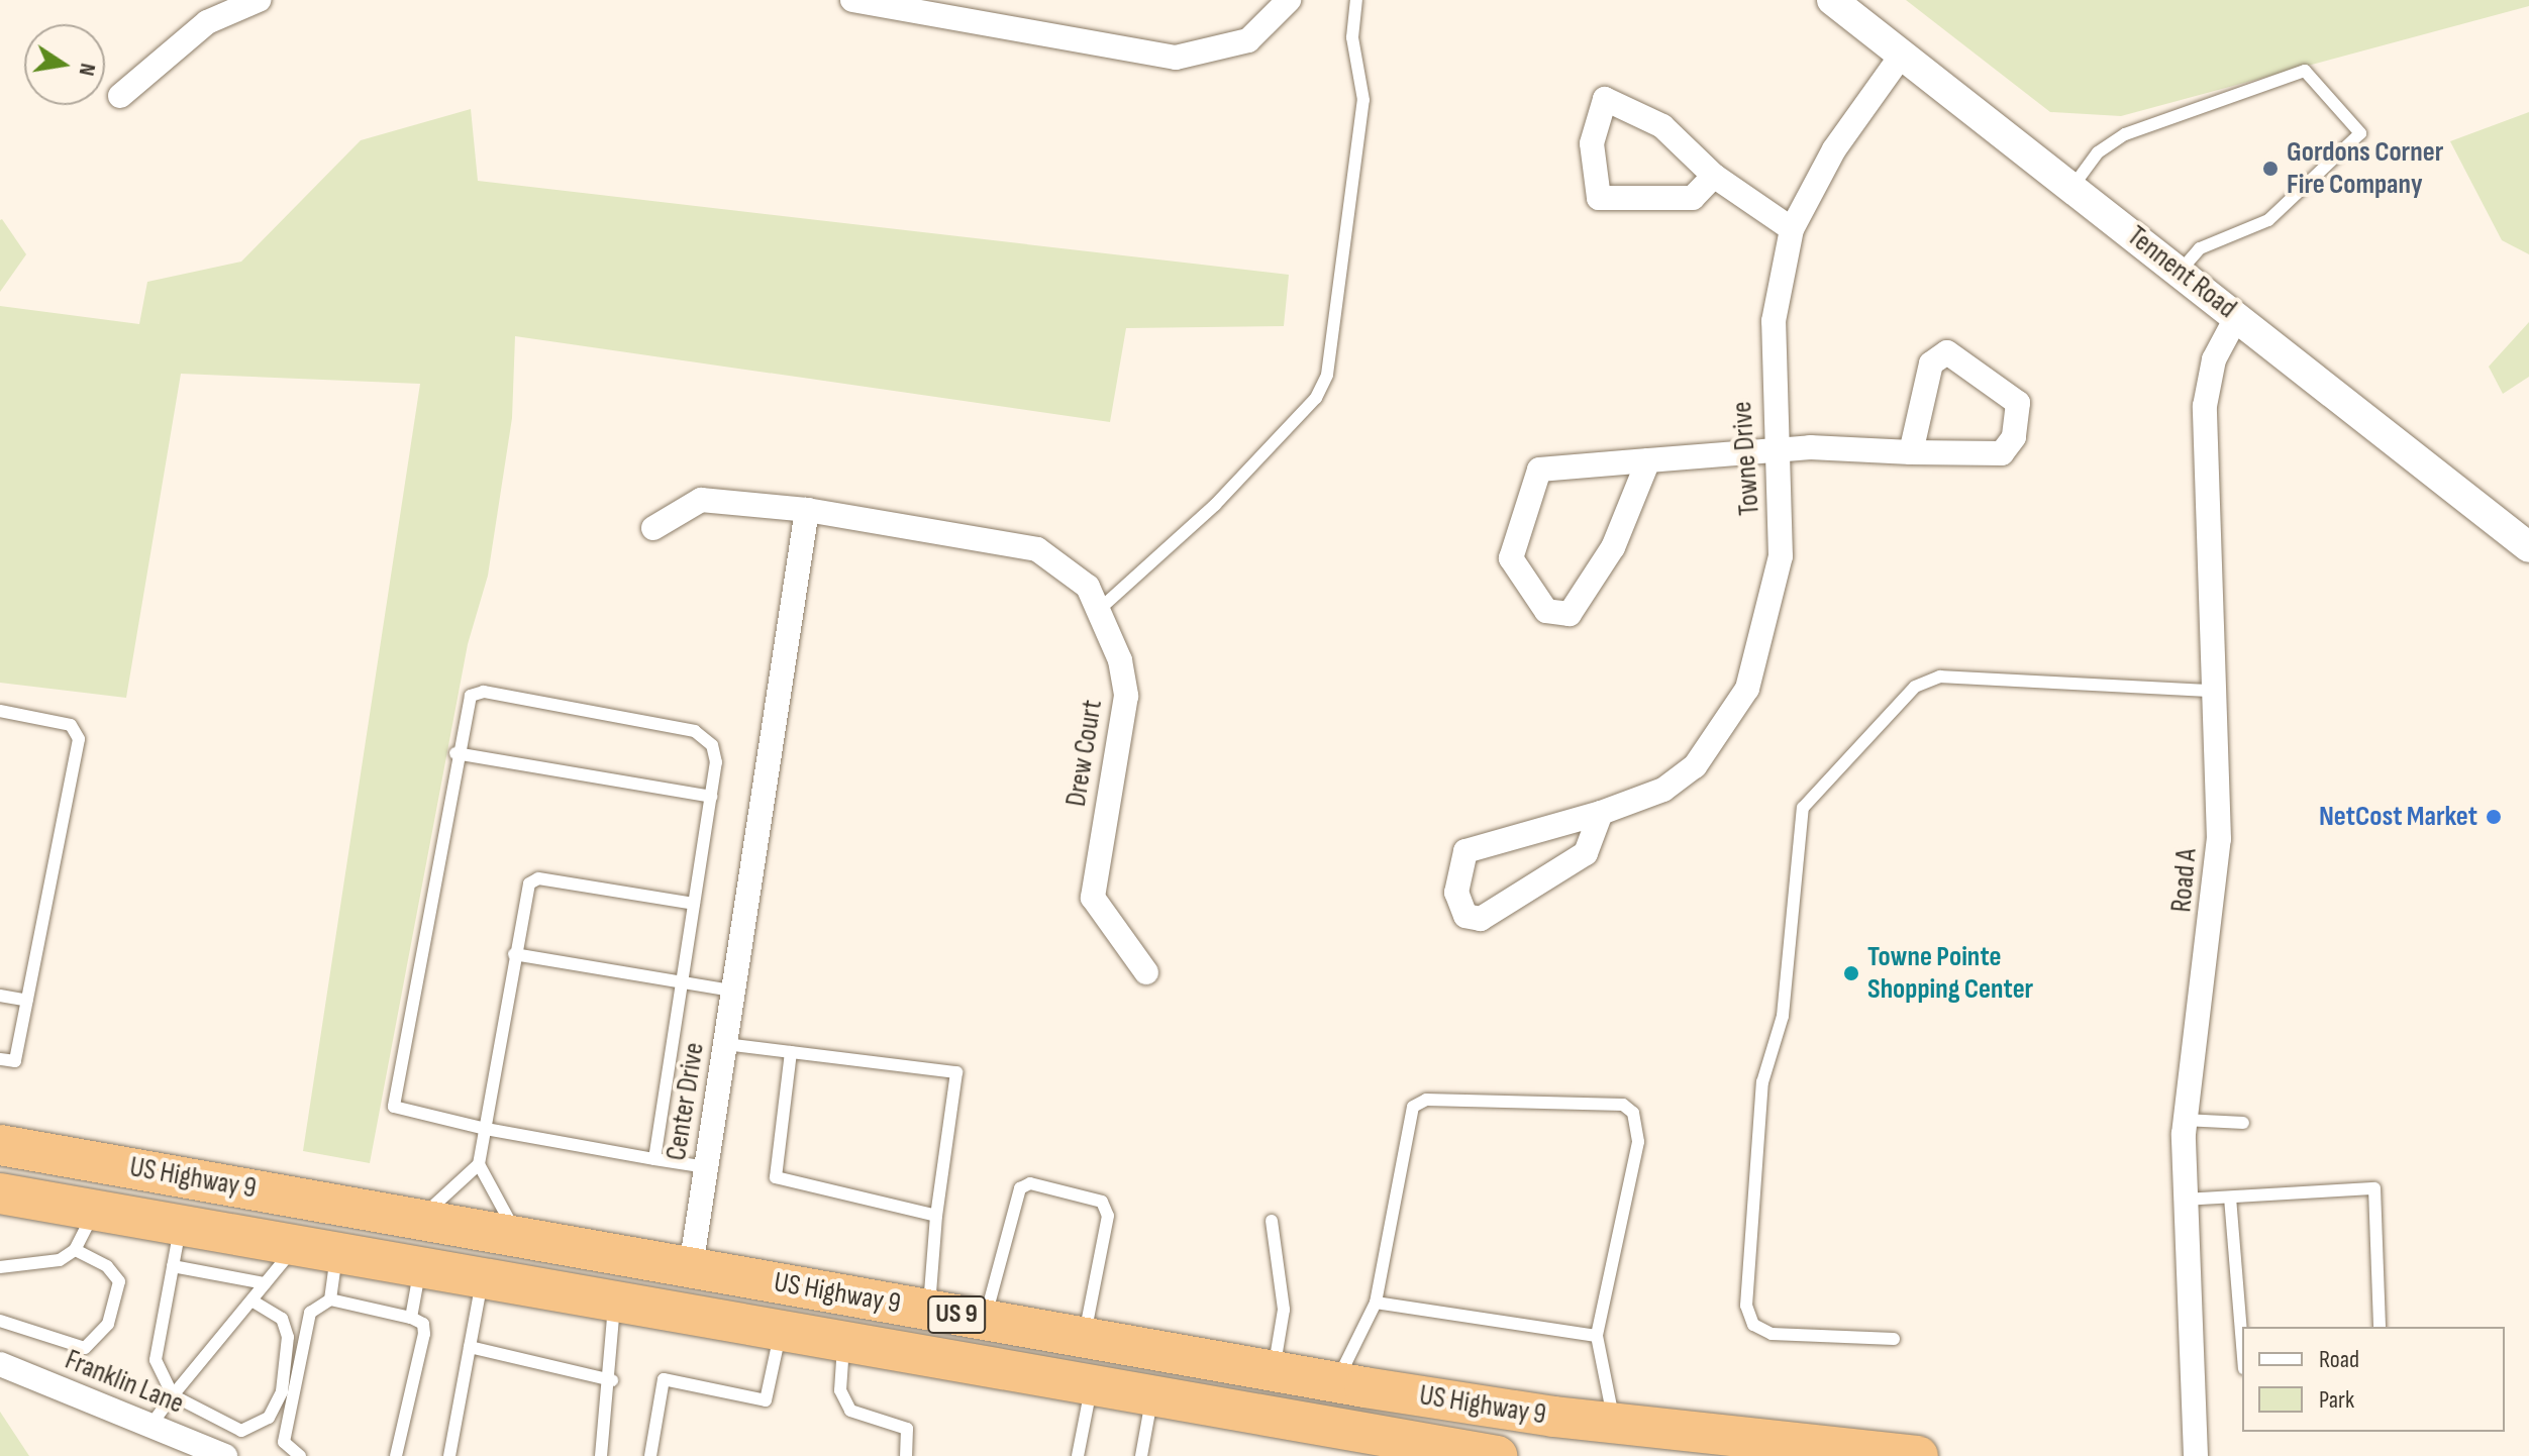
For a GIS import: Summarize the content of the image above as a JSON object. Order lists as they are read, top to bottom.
{
  "streets": {
    "highway": ["US Highway 9", "US 9"],
    "street": [
      "Tennent Road",
      "Towne Drive",
      "Drew Court",
      "Road A",
      "Center Drive",
      "Franklin Lane"
    ]
  },
  "crossings": [
    ["Tennent Road", "Towne Drive"],
    ["Tennent Road", "Road A"],
    ["Drew Court", "Center Drive"],
    ["Center Drive", "US Highway 9"]
  ],
  "places": ["Gordons Corner Fire Company", "NetCost Market", "Towne Pointe Shopping Center"],
  "legend": ["Road", "Park"],
  "north": "right"
}
